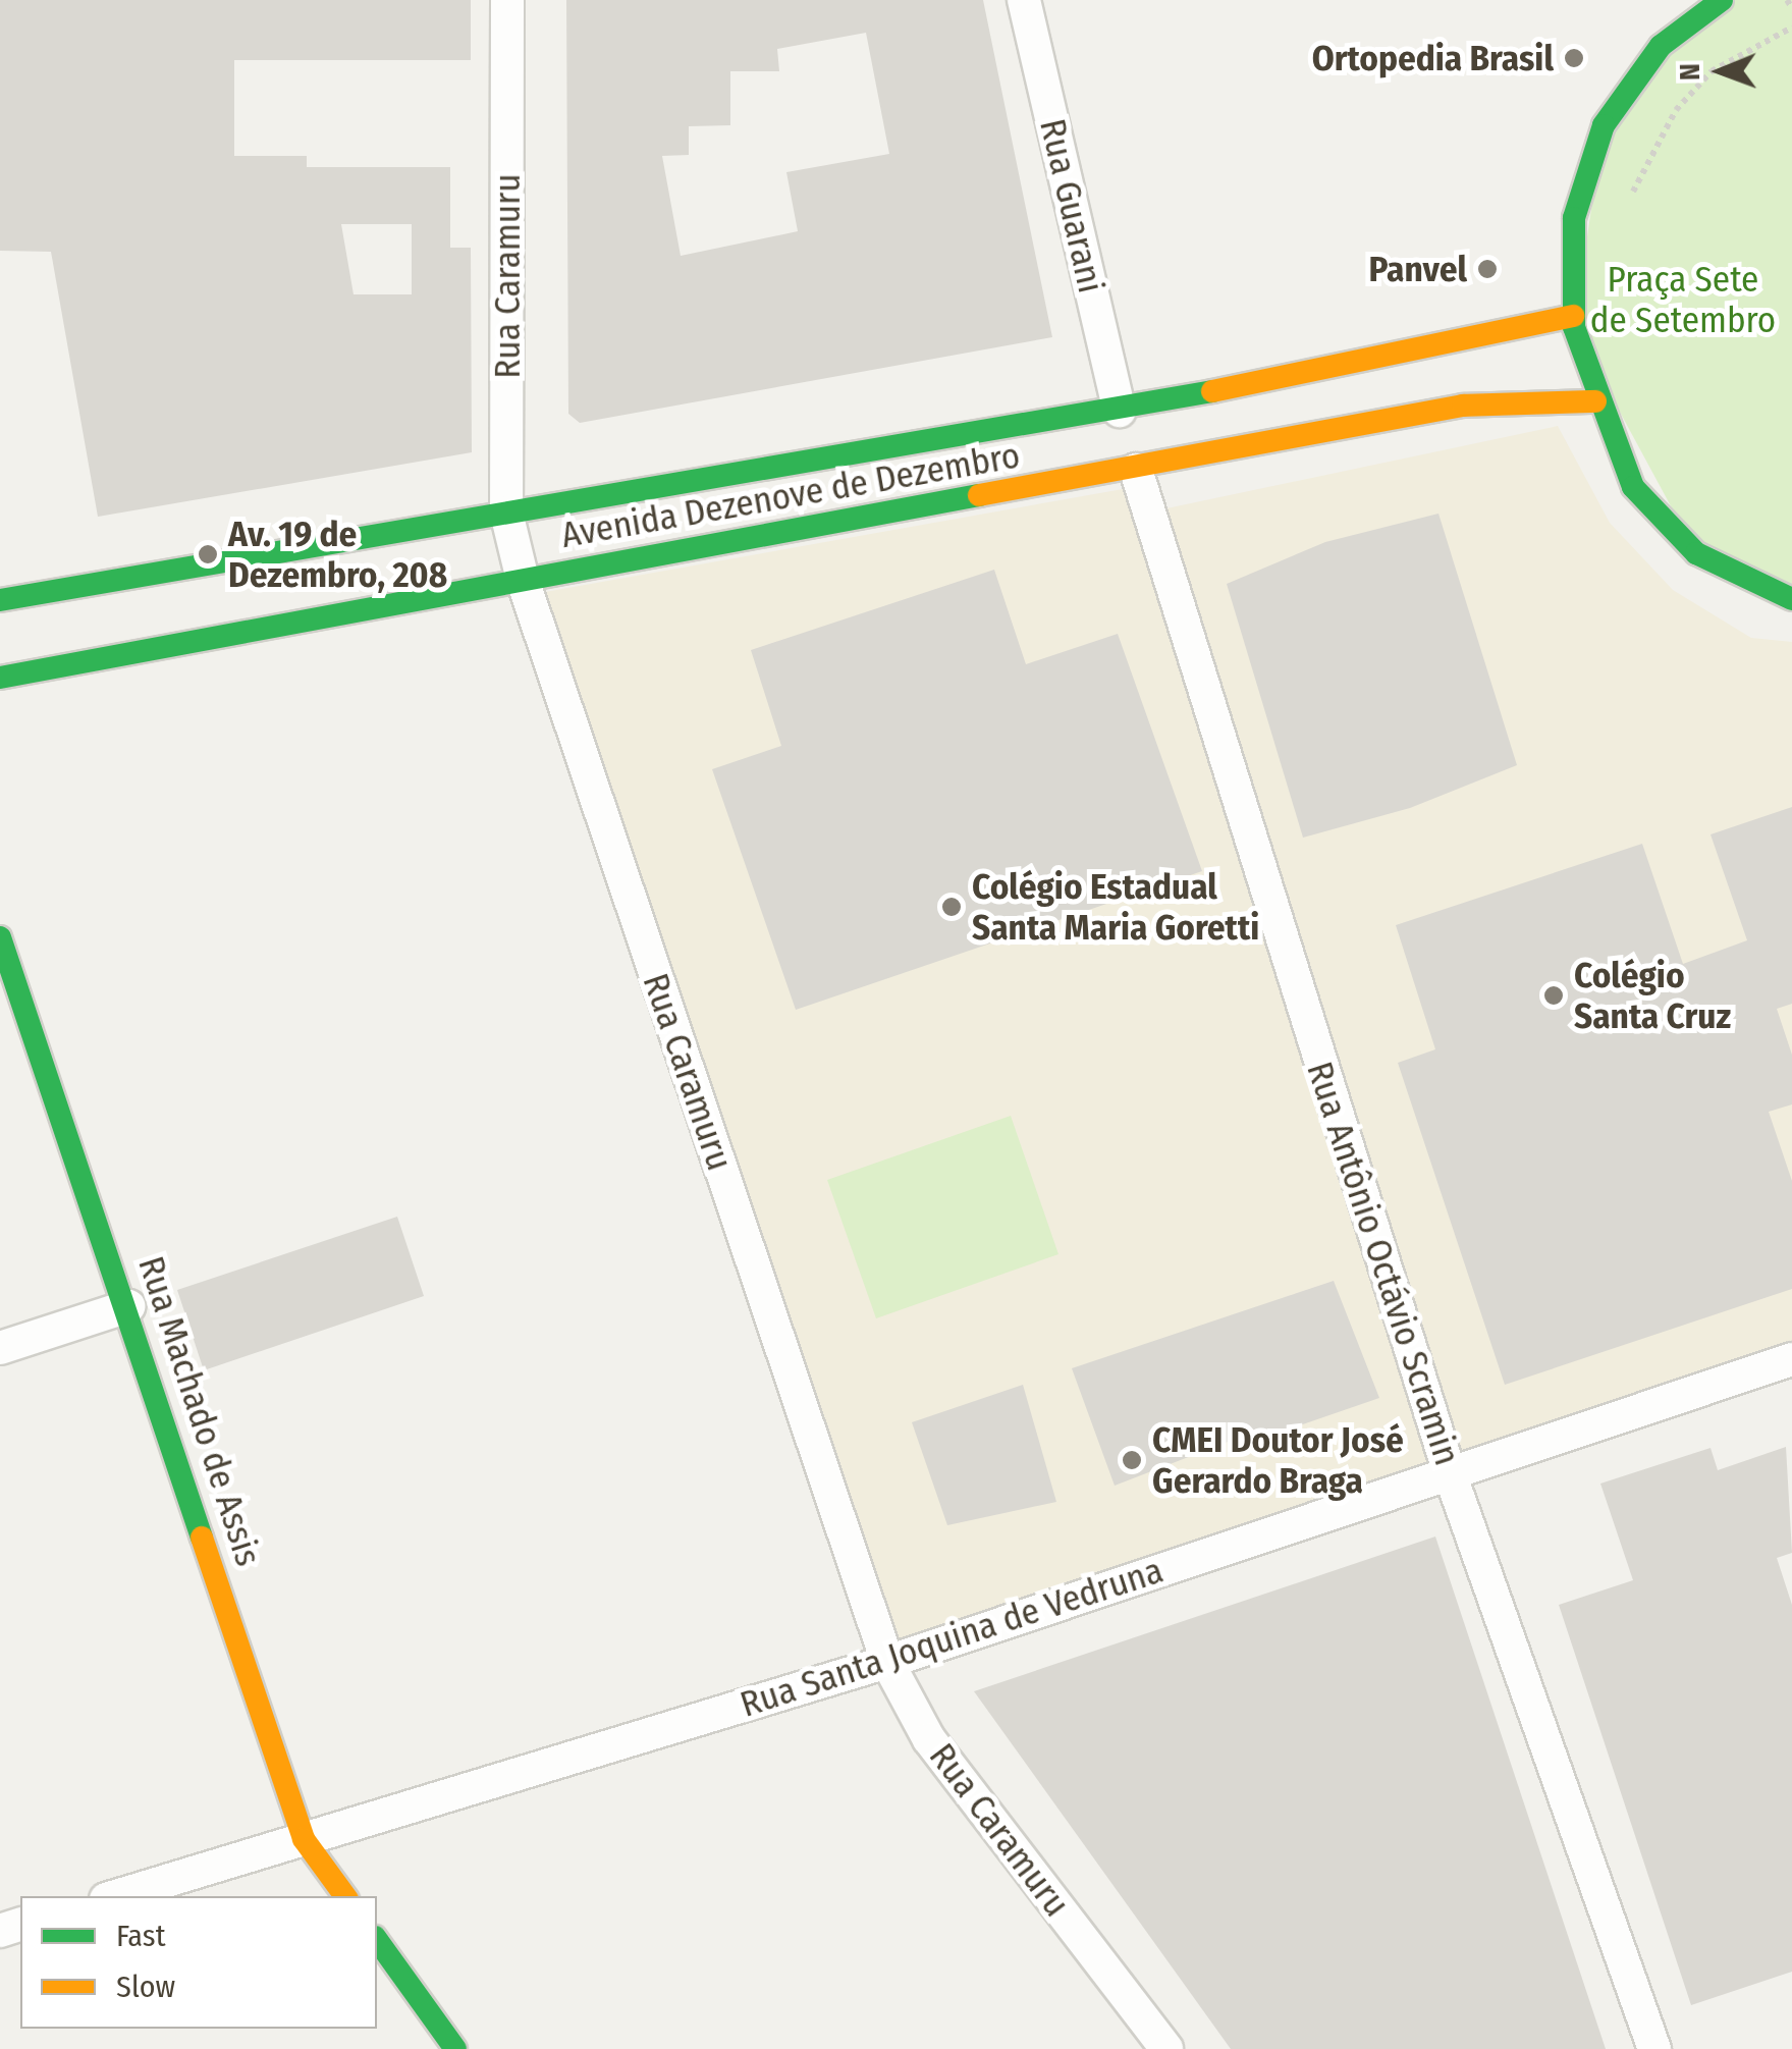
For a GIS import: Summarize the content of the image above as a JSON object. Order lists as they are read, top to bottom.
{
  "streets": {
    "main road": ["Avenida Dezenove de Dezembro", "Rua Machado de Assis"],
    "street": [
      "Rua Guarani",
      "Rua Caramuru",
      "Rua Antônio Octávio Scramin",
      "Rua Santa Joquina de Vedruna"
    ]
  },
  "crossings": [
    ["Rua Guarani", "Avenida Dezenove de Dezembro"],
    ["Rua Caramuru", "Avenida Dezenove de Dezembro"],
    ["Rua Caramuru", "Rua Santa Joquina de Vedruna"],
    ["Avenida Dezenove de Dezembro", "Rua Antônio Octávio Scramin"],
    ["Rua Antônio Octávio Scramin", "Rua Santa Joquina de Vedruna"],
    ["Rua Machado de Assis", "Rua Santa Joquina de Vedruna"]
  ],
  "parks": ["Praça Sete de Setembro"],
  "places": [
    "Ortopedia Brasil",
    "Panvel",
    "Av. 19 de Dezembro, 208",
    "Colégio Estadual Santa Maria Goretti",
    "Colégio Santa Cruz",
    "CMEI Doutor José Gerardo Braga"
  ],
  "legend": ["Fast", "Slow"],
  "north": "left"
}
